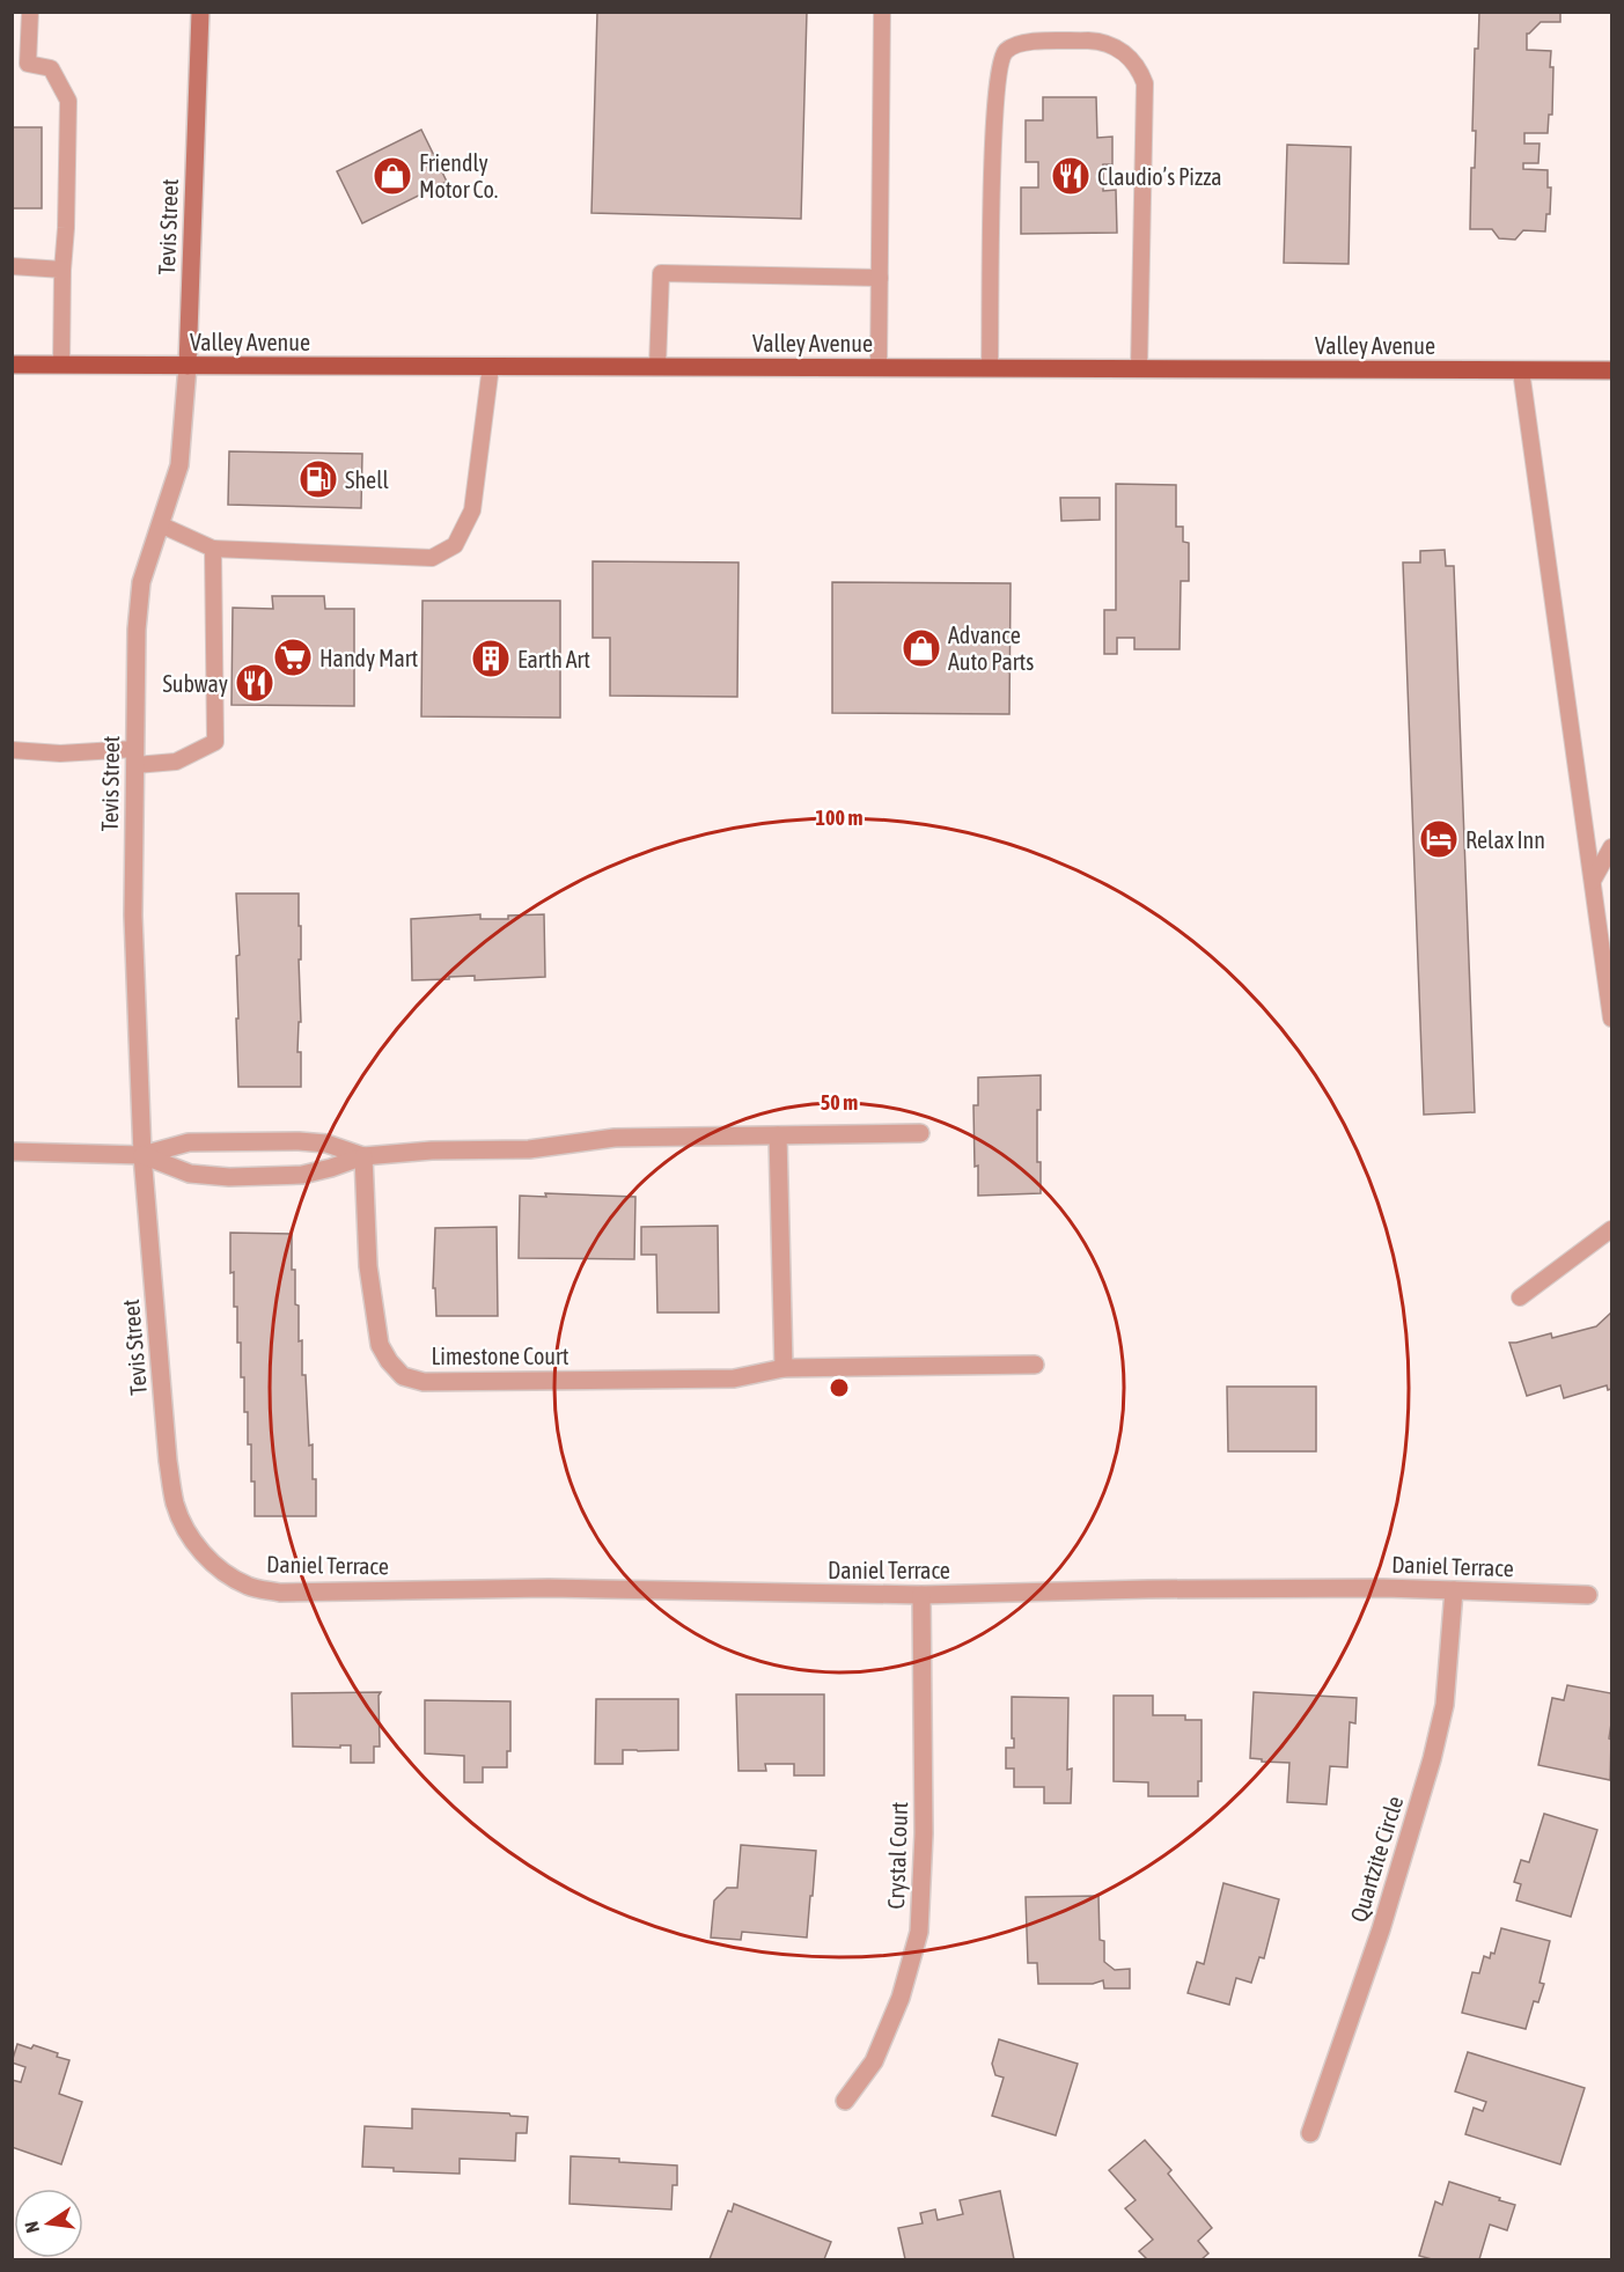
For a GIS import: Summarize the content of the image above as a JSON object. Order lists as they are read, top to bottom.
{
  "streets": {
    "main road": ["Valley Avenue"],
    "street": [
      "Tevis Street",
      "Limestone Court",
      "Daniel Terrace",
      "Crystal Court",
      "Quartzite Circle"
    ]
  },
  "crossings": [
    ["Tevis Street", "Valley Avenue"],
    ["Tevis Street", "Daniel Terrace"],
    ["Daniel Terrace", "Crystal Court"],
    ["Daniel Terrace", "Quartzite Circle"]
  ],
  "places": {
    "shop": ["Friendly Motor Co.", "Advance Auto Parts"],
    "restaurant": ["Claudio’s Pizza", "Subway"],
    "fuel station": ["Shell"],
    "supermarket": ["Handy Mart"],
    "building": ["Earth Art"],
    "hotel": ["Relax Inn"]
  },
  "north": "left",
  "rings": ["100 m", "50 m"]
}
